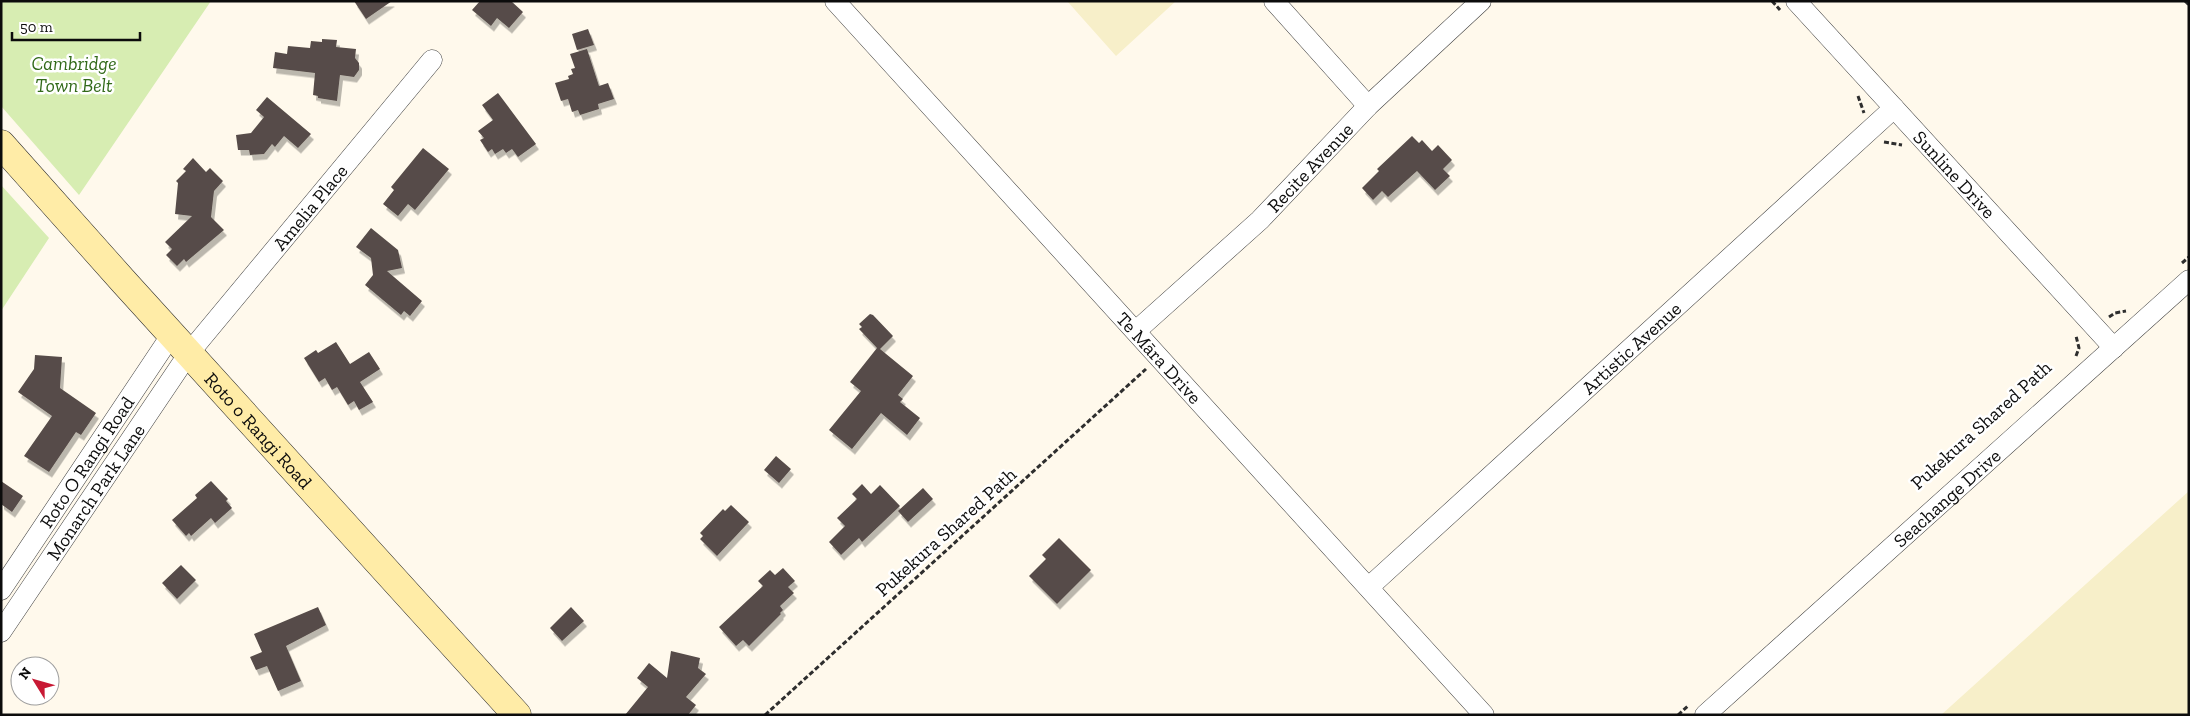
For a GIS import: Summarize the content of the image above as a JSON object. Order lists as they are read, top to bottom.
{
  "streets": {
    "street": [
      "Recite Avenue",
      "Sunline Drive",
      "Amelia Place",
      "Artistic Avenue",
      "Te Māra Drive",
      "Roto o Rangi Road",
      "Roto O Rangi Road",
      "Monarch Park Lane",
      "Seachange Drive"
    ],
    "path": ["Pukekura Shared Path"]
  },
  "crossings": [
    ["Recite Avenue", "Te Māra Drive"],
    ["Sunline Drive", "Artistic Avenue"],
    ["Sunline Drive", "Seachange Drive"],
    ["Amelia Place", "Roto o Rangi Road"],
    ["Amelia Place", "Roto O Rangi Road"],
    ["Amelia Place", "Monarch Park Lane"],
    ["Artistic Avenue", "Te Māra Drive"],
    ["Roto o Rangi Road", "Roto O Rangi Road"],
    ["Roto o Rangi Road", "Monarch Park Lane"],
    ["Roto O Rangi Road", "Monarch Park Lane"]
  ],
  "parks": ["Cambridge Town Belt"],
  "scale_bar": "50 m",
  "north": "top left"
}
